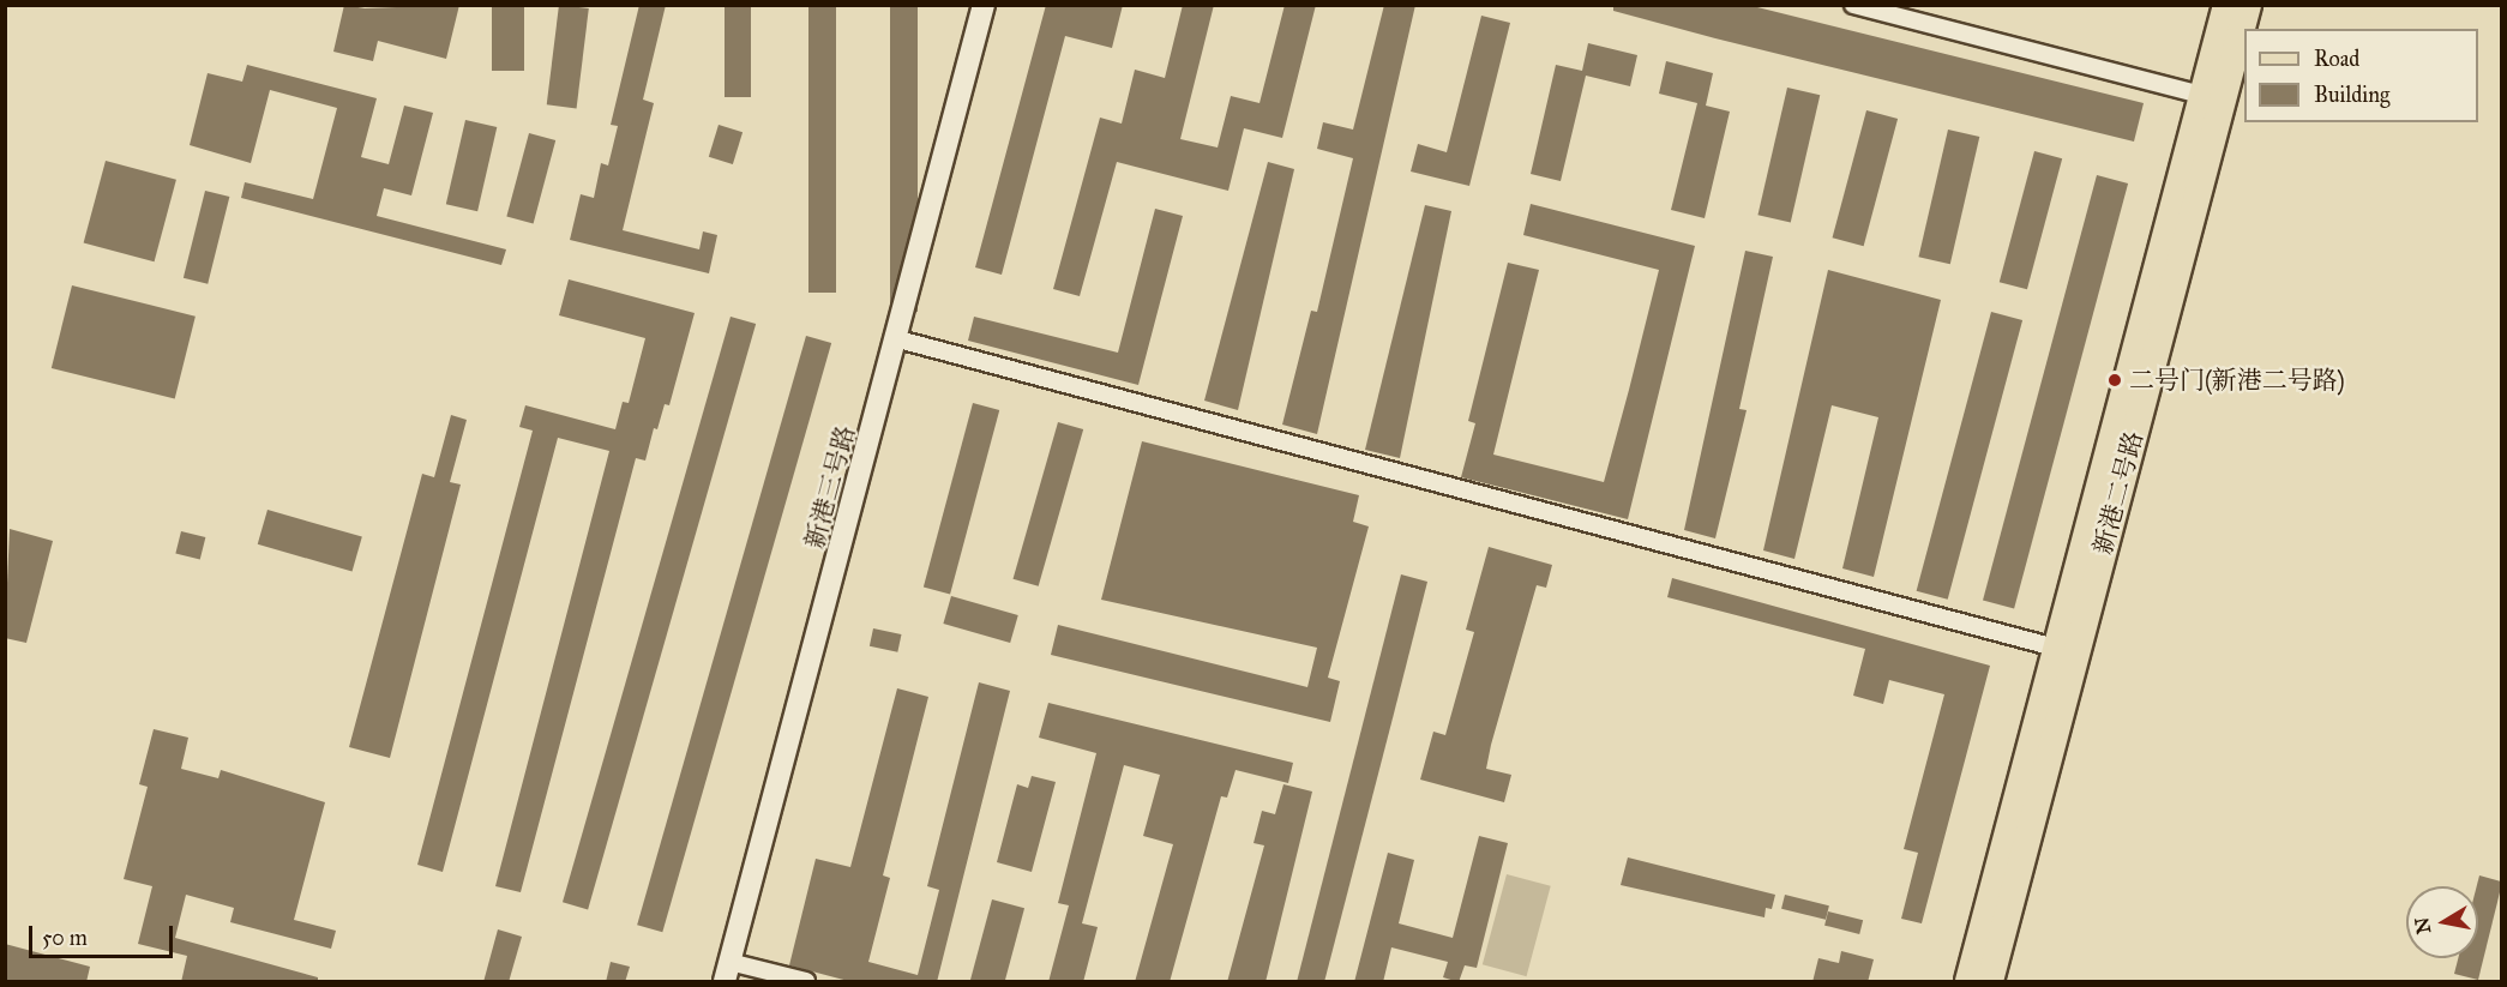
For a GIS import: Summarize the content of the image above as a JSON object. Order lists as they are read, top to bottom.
{
  "streets": {
    "main road": ["新港二号路"],
    "street": ["新港三号路"]
  },
  "places": ["二号门(新港二号路)"],
  "legend": ["Road", "Building"],
  "scale_bar": "50 m",
  "north": "left"
}
